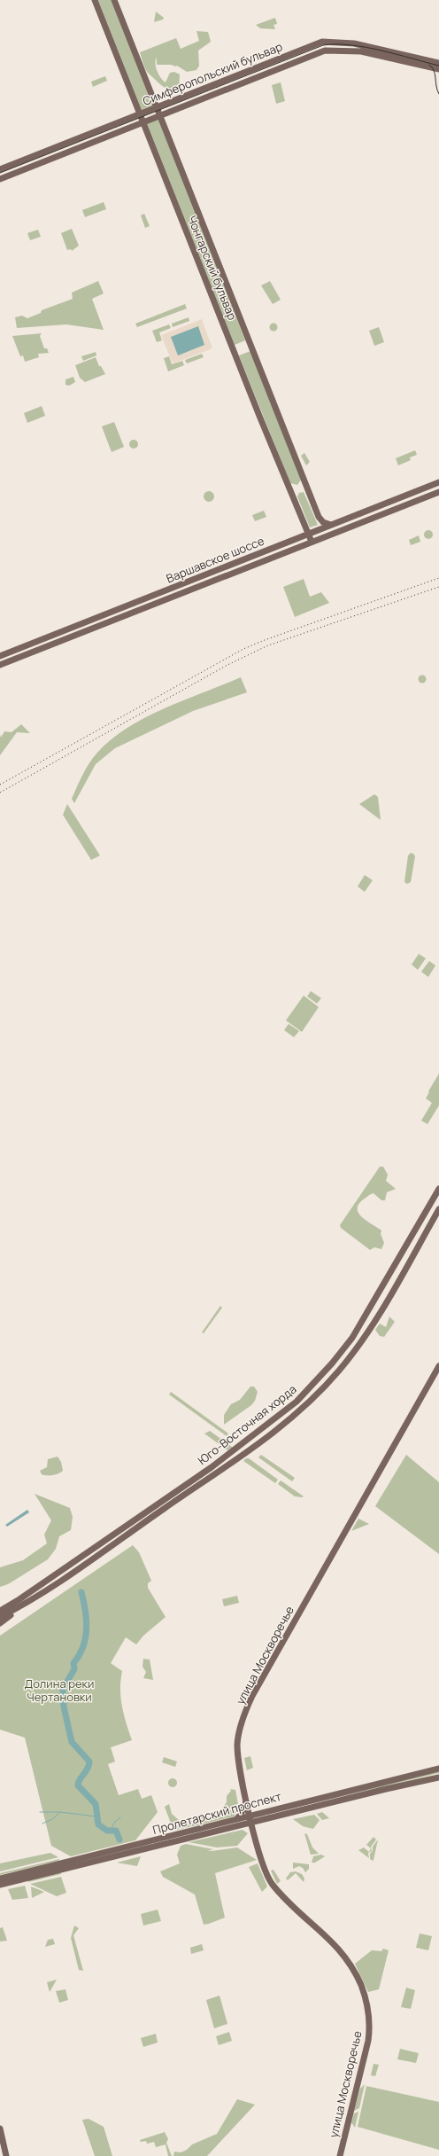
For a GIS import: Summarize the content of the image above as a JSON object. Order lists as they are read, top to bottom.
{
  "streets": {
    "main road": [
      "Симферопольский бульвар",
      "Чонгарский бульвар",
      "Варшавское шоссе",
      "Юго-Восточная хорда",
      "улица Москворечье",
      "Пролетарский проспект"
    ]
  },
  "crossings": [
    ["Симферопольский бульвар", "Чонгарский бульвар"],
    ["Чонгарский бульвар", "Варшавское шоссе"],
    ["улица Москворечье", "Пролетарский проспект"]
  ],
  "parks": ["Долина реки Чертановки"]
}
